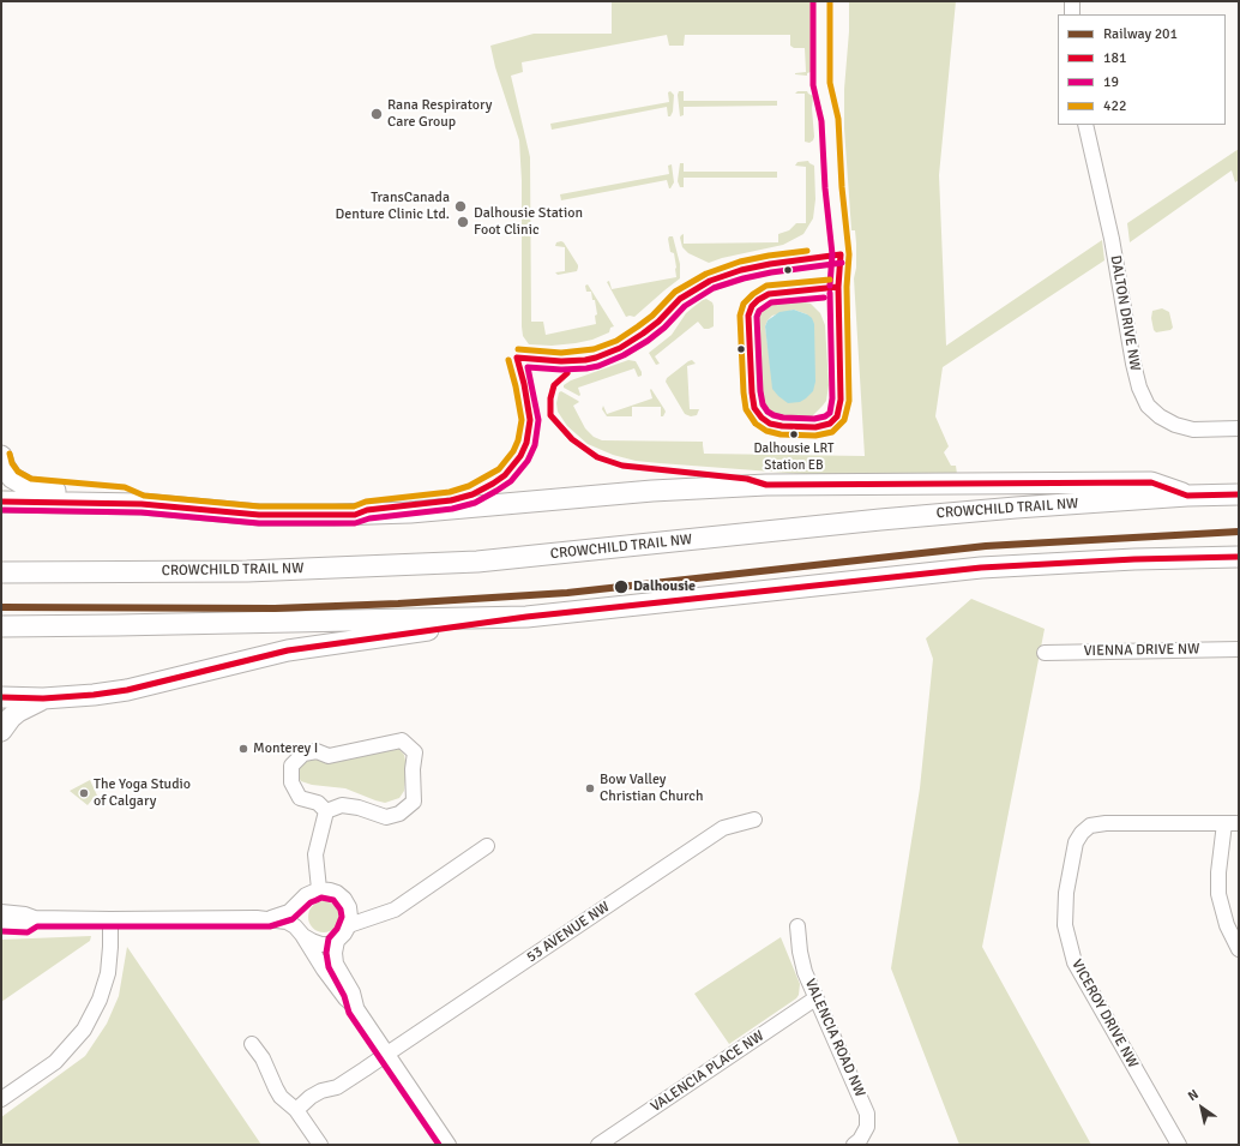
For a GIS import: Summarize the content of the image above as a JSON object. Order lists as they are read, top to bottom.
{
  "streets": {
    "highway": ["CROWCHILD TRAIL NW"],
    "street": [
      "DALTON DRIVE NW",
      "VIENNA DRIVE NW",
      "53 AVENUE NW",
      "VICEROY DRIVE NW",
      "VALENCIA ROAD NW",
      "VALENCIA PLACE NW"
    ]
  },
  "crossings": [
    ["VALENCIA ROAD NW", "VALENCIA PLACE NW"]
  ],
  "places": [
    "Rana Respiratory Care Group",
    "TransCanada Denture Clinic Ltd.",
    "Dalhousie Station Foot Clinic",
    "Dalhousie LRT Station EB",
    "Dalhousie",
    "Monterey I",
    "Bow Valley Christian Church",
    "The Yoga Studio of Calgary"
  ],
  "lines": [
    "transit line 19",
    "transit line 422",
    "transit line 181",
    "rail line 201"
  ],
  "legend": [
    "Railway 201",
    "181",
    "19",
    "422"
  ],
  "north": "top left"
}
